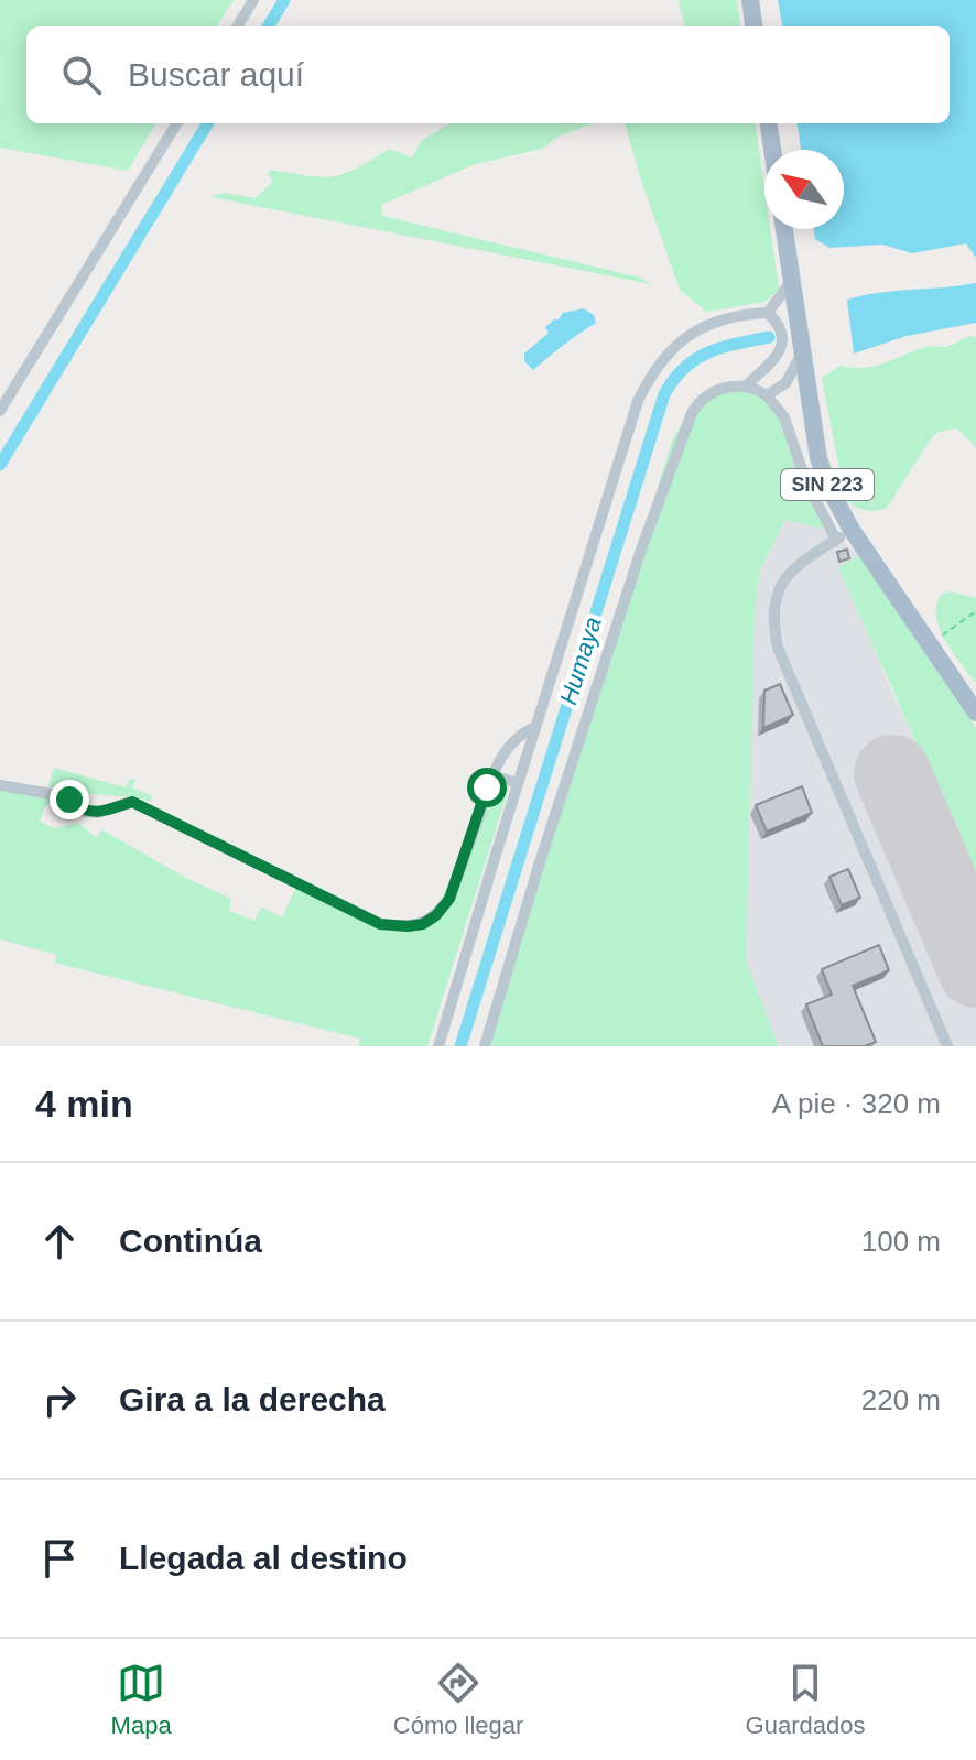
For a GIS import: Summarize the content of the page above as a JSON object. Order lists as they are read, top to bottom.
{
  "streets": {
    "main road": ["SIN 223"]
  },
  "water": ["Humaya"],
  "north": "top left",
  "page": {
    "search": "Buscar aquí",
    "heading": ["4 min", "A pie · 320 m"],
    "list": [
      ["Continúa", "100 m"],
      ["Gira a la derecha", "220 m"],
      "Llegada al destino"
    ],
    "nav": ["Mapa", "Cómo llegar", "Guardados"]
  }
}
